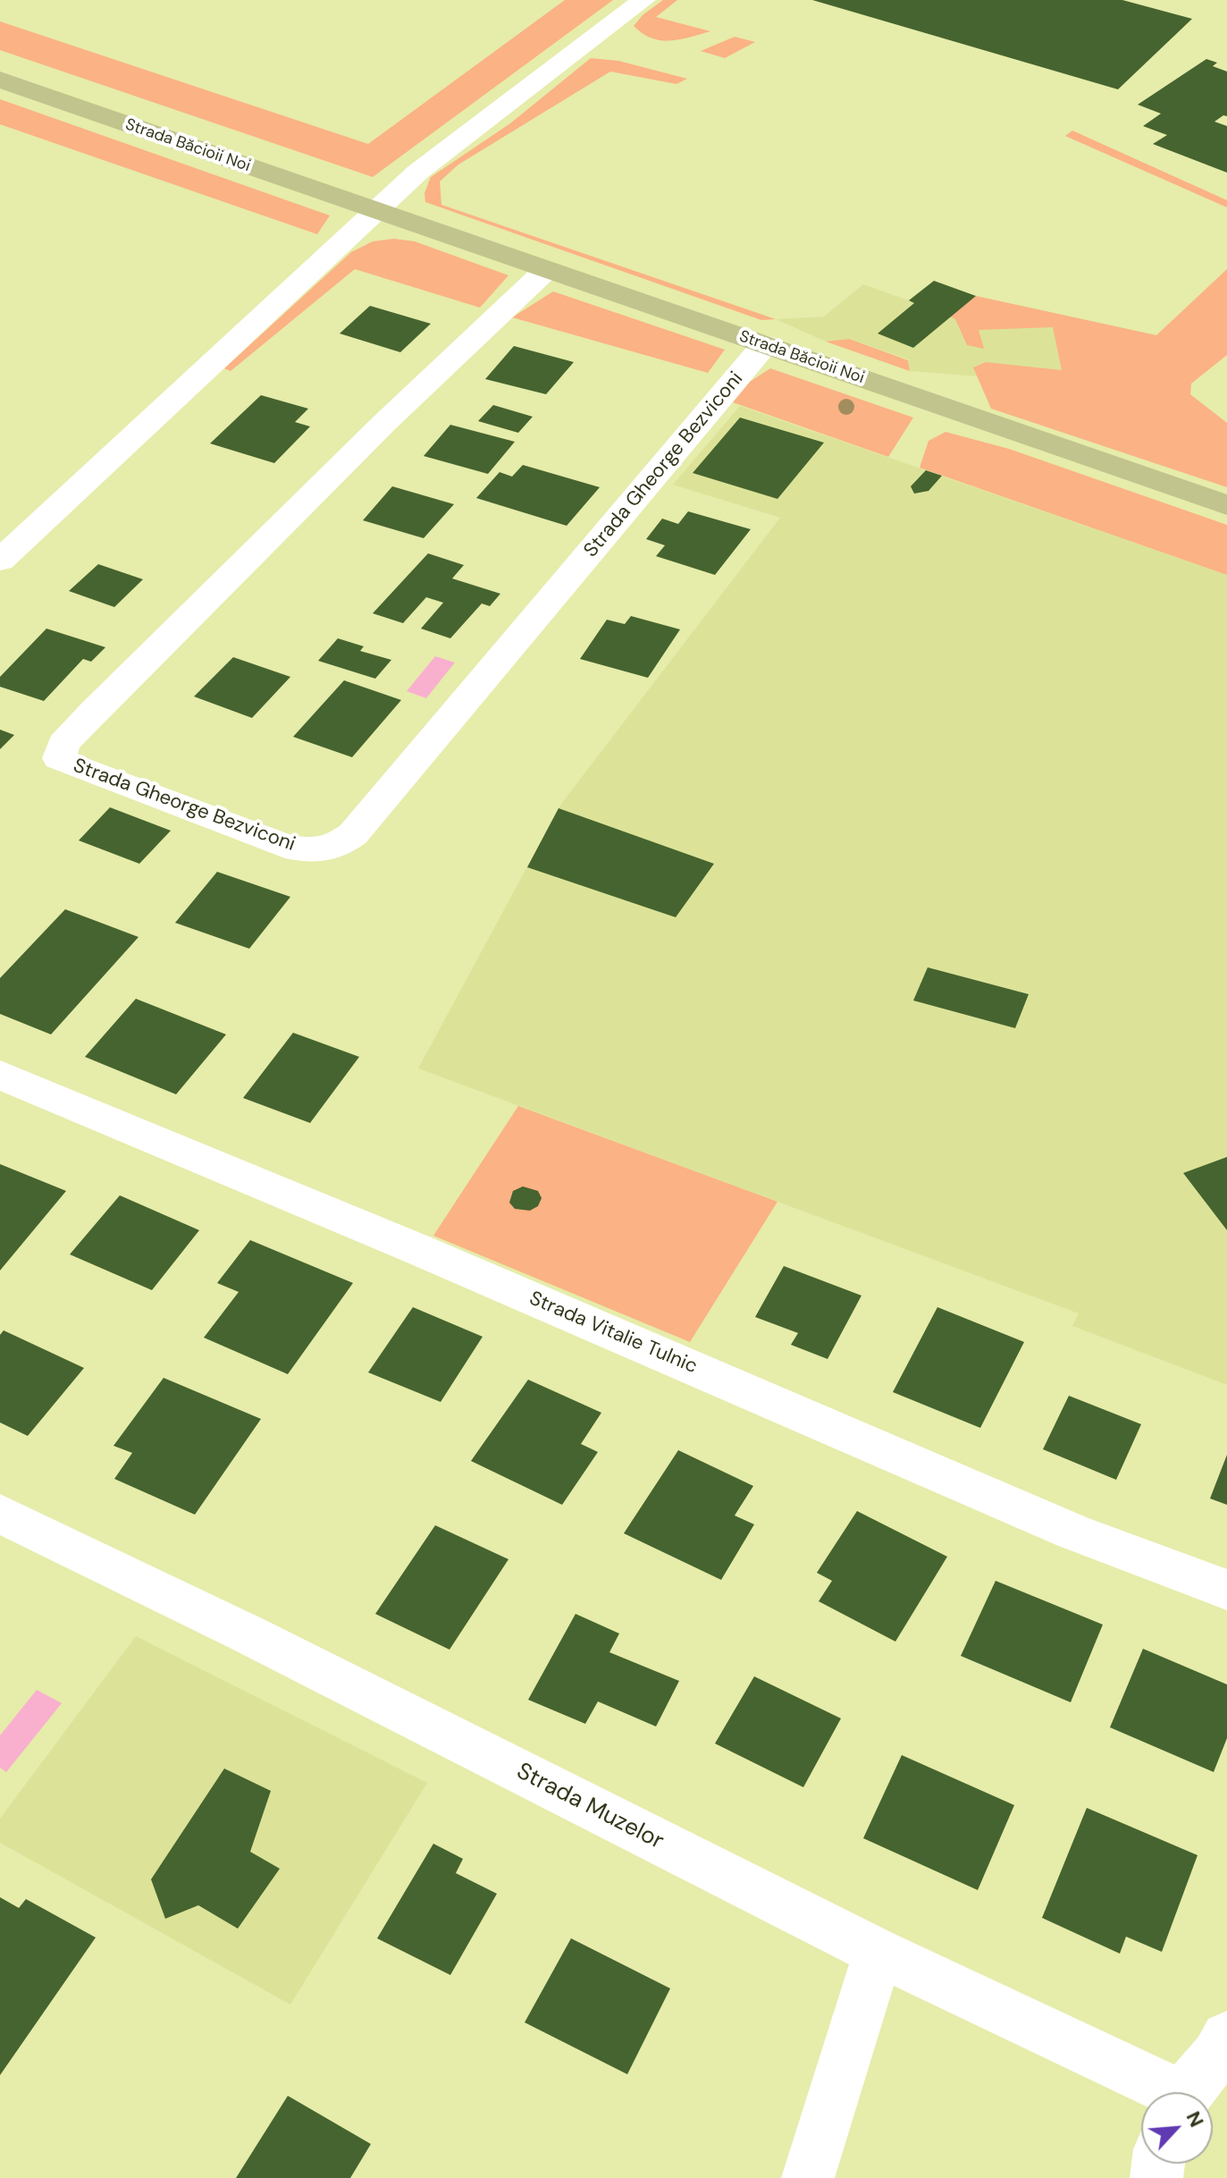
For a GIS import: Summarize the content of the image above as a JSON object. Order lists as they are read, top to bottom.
{
  "streets": {
    "main road": ["Strada Băcioii Noi"],
    "street": ["Strada Gheorge Bezviconi", "Strada Vitalie Tulnic", "Strada Muzelor"]
  },
  "crossings": [
    ["Strada Băcioii Noi", "Strada Gheorge Bezviconi"]
  ],
  "north": "top right"
}
